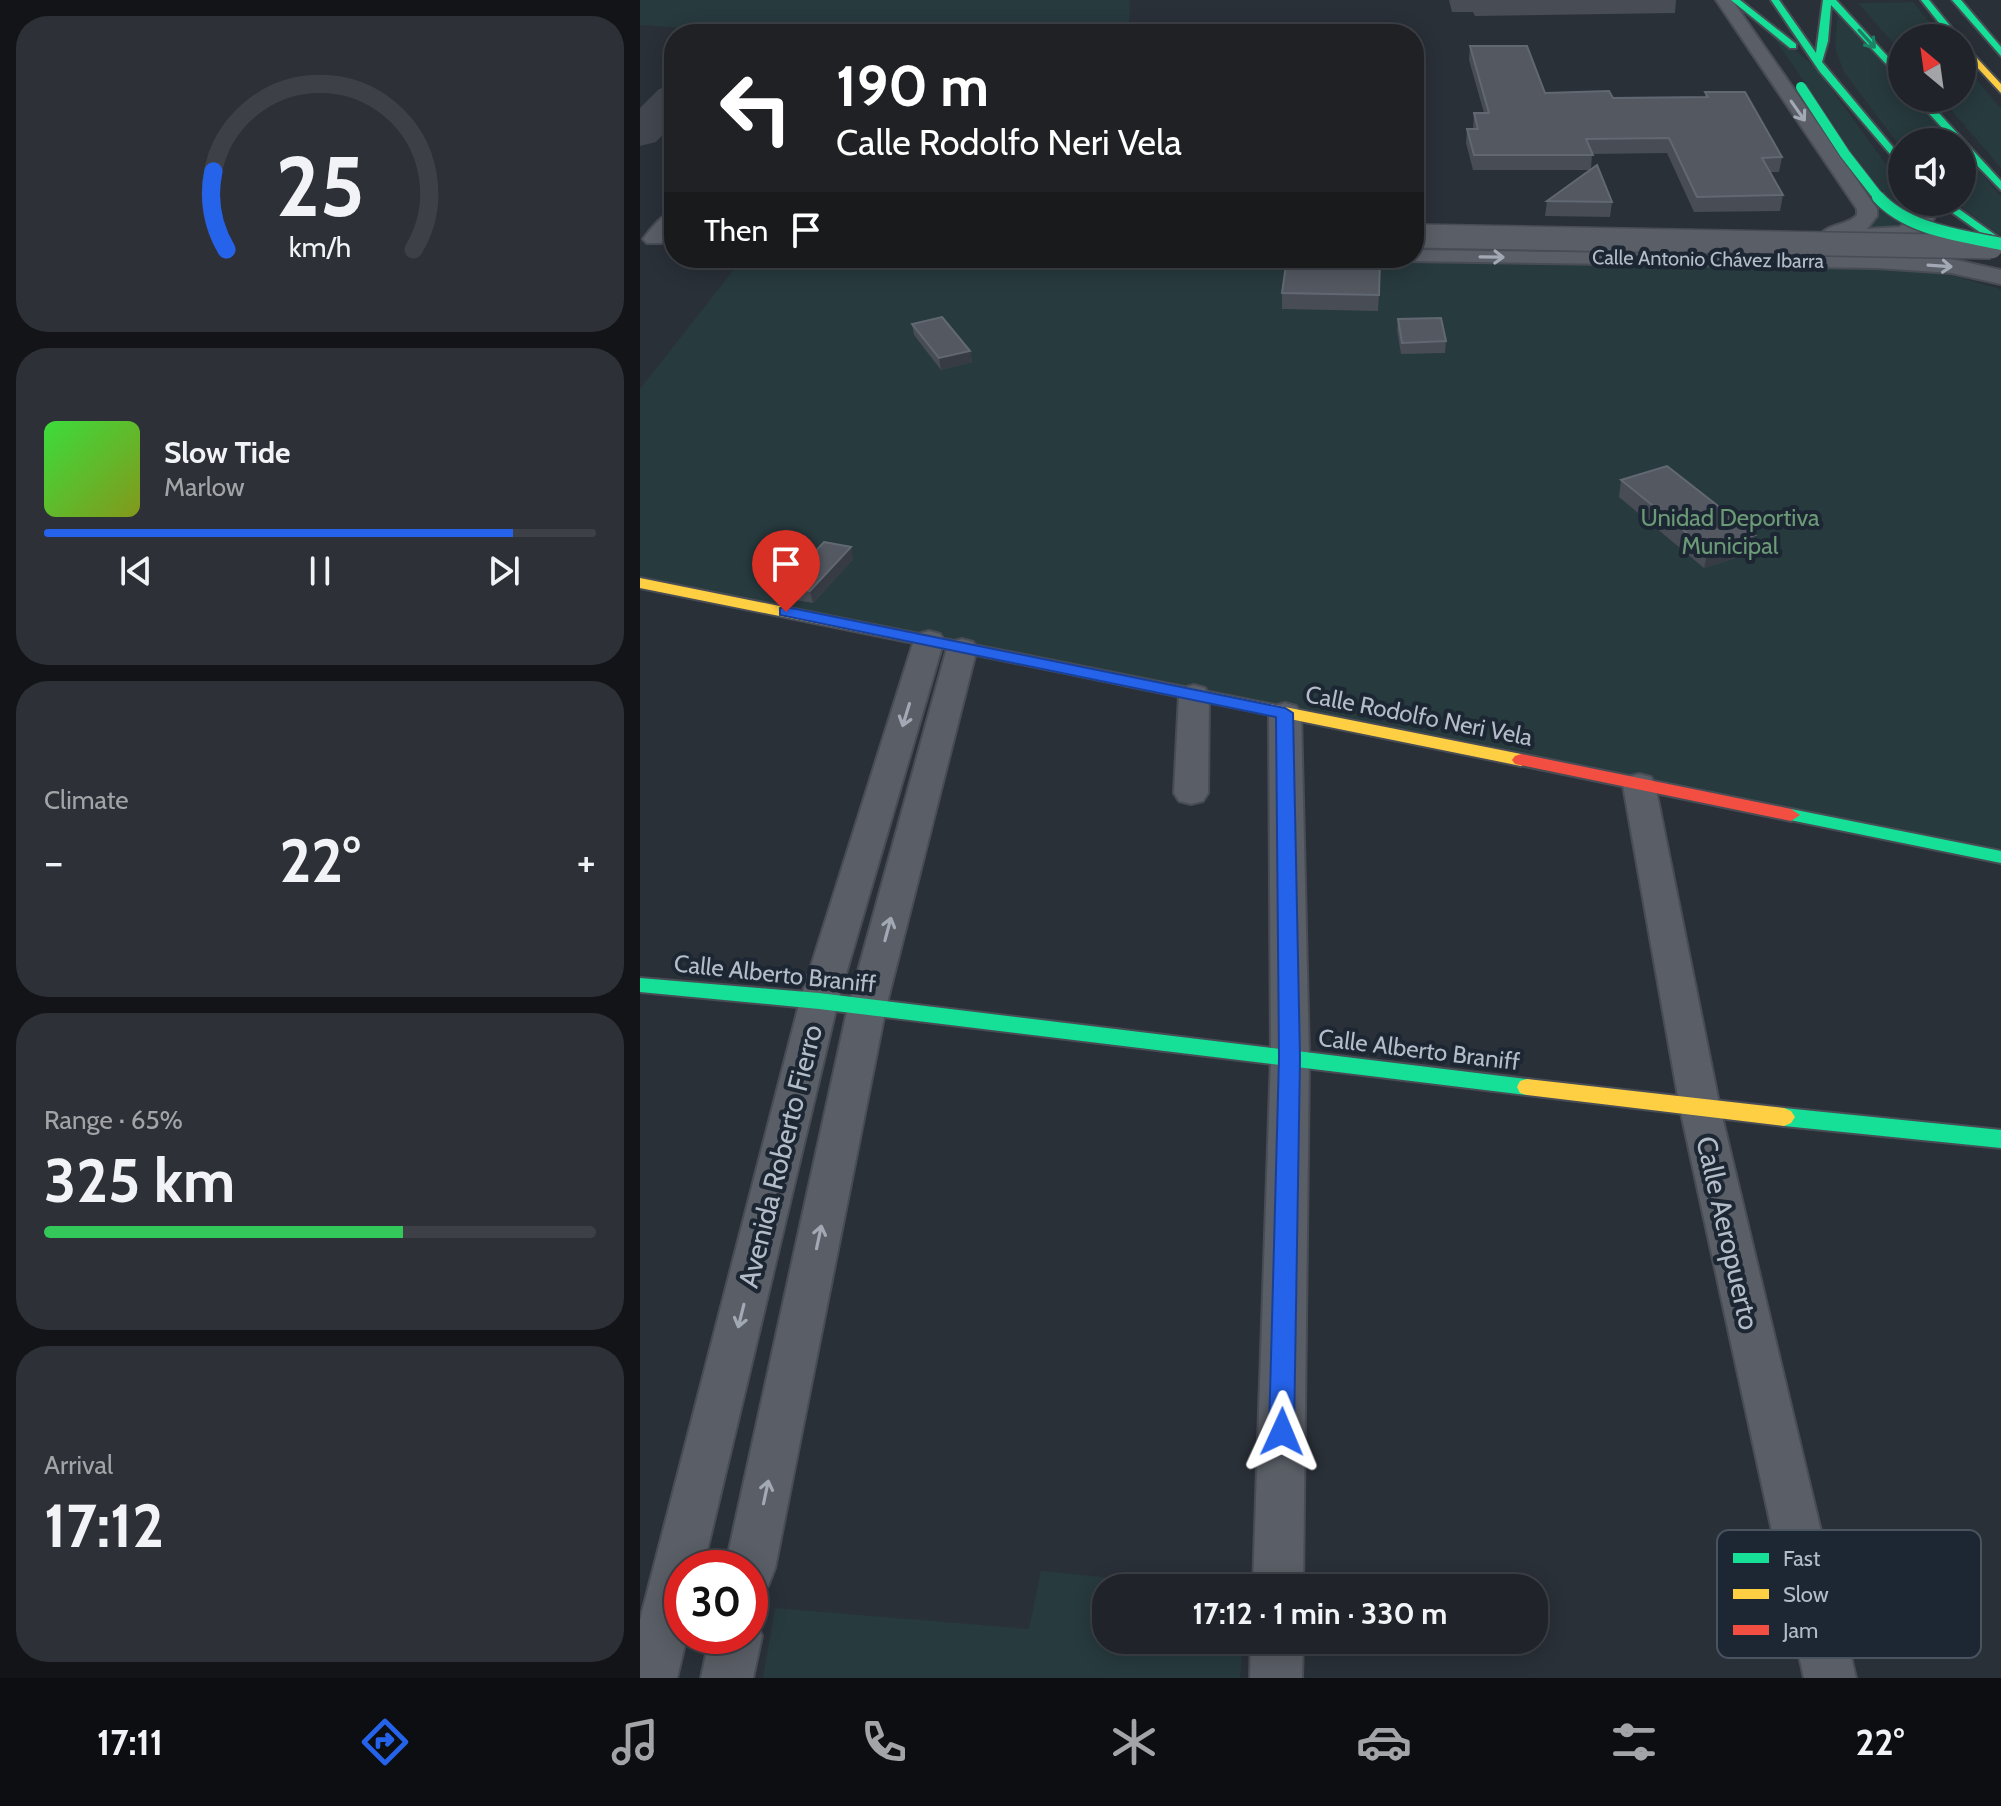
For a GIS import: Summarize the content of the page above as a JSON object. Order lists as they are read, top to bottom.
{
  "streets": {
    "main road": ["Calle Rodolfo Neri Vela", "Calle Alberto Braniff"],
    "street": ["Calle Antonio Chávez Ibarra", "Avenida Roberto Fierro", "Calle Aeropuerto"]
  },
  "crossings": [
    ["Calle Rodolfo Neri Vela", "Avenida Roberto Fierro"],
    ["Calle Rodolfo Neri Vela", "Calle Aeropuerto"],
    ["Calle Alberto Braniff", "Avenida Roberto Fierro"],
    ["Calle Alberto Braniff", "Calle Aeropuerto"]
  ],
  "parks": ["Unidad Deportiva Municipal"],
  "legend": ["Fast", "Slow", "Jam"],
  "north": "top left",
  "page": {
    "turn": ["190 m", "Calle Rodolfo Neri Vela"],
    "then": "Then",
    "song": ["Slow Tide", "Marlow"],
    "tile": [
      "Climate",
      ["Range · 65%", "325 km"],
      ["Arrival", "17:12"]
    ],
    "heat": ["−", "22°", "+"],
    "limit": "30",
    "trip": "17:12 · 1 min · 330 m",
    "tabs": ["17:11", "22°"],
    "gauge": ["25", "km/h"]
  }
}
